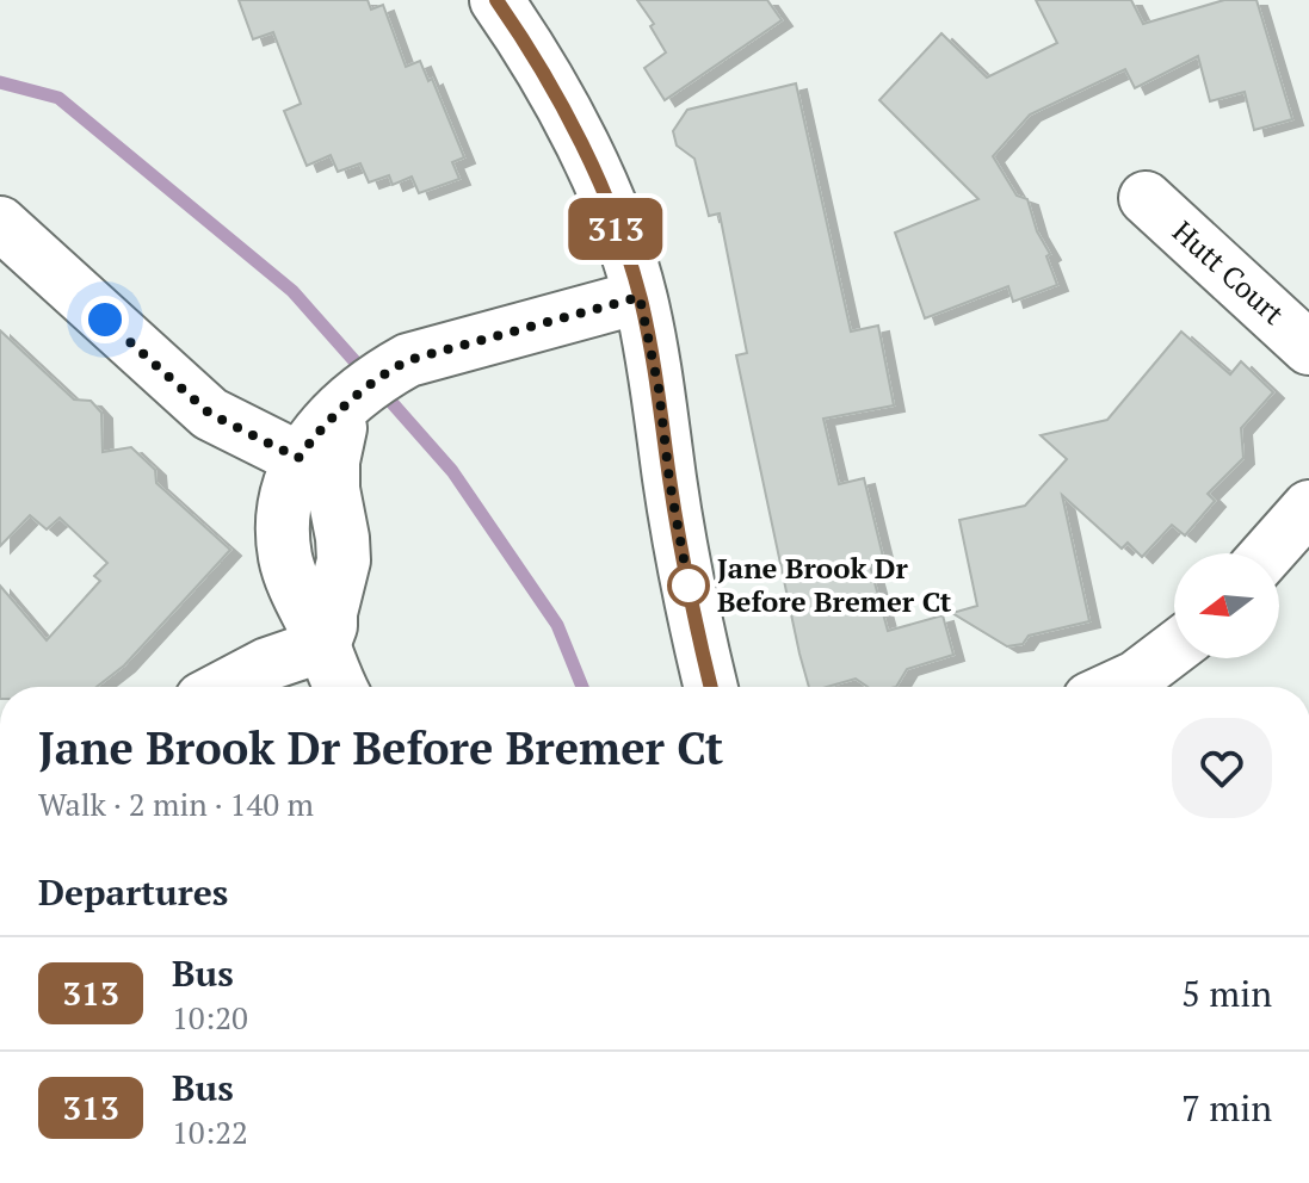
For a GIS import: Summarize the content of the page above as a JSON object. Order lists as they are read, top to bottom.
{
  "streets": {
    "street": ["Hutt Court"]
  },
  "places": ["Jane Brook Dr Before Bremer Ct"],
  "lines": ["bus line 313"],
  "north": "left",
  "page": {
    "on_map": "313",
    "heading": [
      ["Jane Brook Dr Before Bremer Ct", "Walk · 2 min · 140 m"],
      "Departures"
    ],
    "list": [
      {
        "mark": "313",
        "name": "Bus",
        "note": "10:20",
        "value": "5 min"
      },
      {
        "mark": "313",
        "name": "Bus",
        "note": "10:22",
        "value": "7 min"
      }
    ]
  }
}
